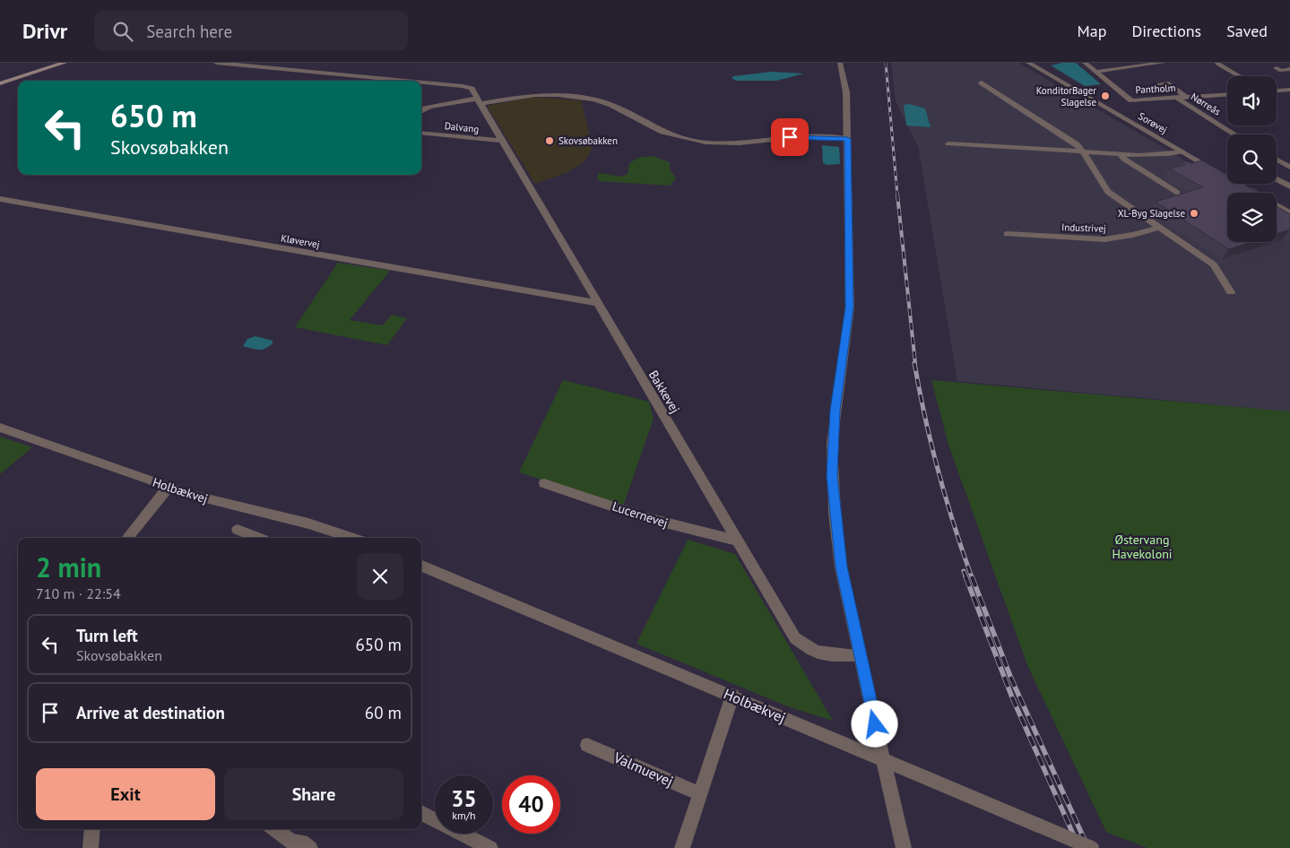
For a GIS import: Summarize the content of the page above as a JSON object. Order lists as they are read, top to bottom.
{
  "streets": {
    "street": [
      "Pantholm",
      "Nørreås",
      "Sorøvej",
      "Dalvang",
      "Industrivej",
      "Kløvervej",
      "Bakkevej",
      "Holbækvej",
      "Lucernevej",
      "Valmuevej"
    ]
  },
  "crossings": [
    ["Pantholm", "Nørreås"],
    ["Dalvang", "Bakkevej"],
    ["Kløvervej", "Bakkevej"],
    ["Bakkevej", "Lucernevej"]
  ],
  "parks": ["Østervang Havekoloni"],
  "places": ["KonditorBager Slagelse", "Skovsøbakken", "XL-Byg Slagelse"],
  "page": {
    "header": "Drivr",
    "search": "Search here",
    "nav": ["Map", "Directions", "Saved"],
    "turn": ["650 m", "Skovsøbakken"],
    "heading": ["2 min", "710 m · 22:54"],
    "list": [
      {
        "name": "Turn left",
        "note": "Skovsøbakken",
        "value": "650 m"
      },
      {
        "name": "Arrive at destination",
        "value": "60 m"
      }
    ],
    "buttons": ["Exit", "Share"],
    "speed": "35 km/h",
    "limit": "40"
  }
}
